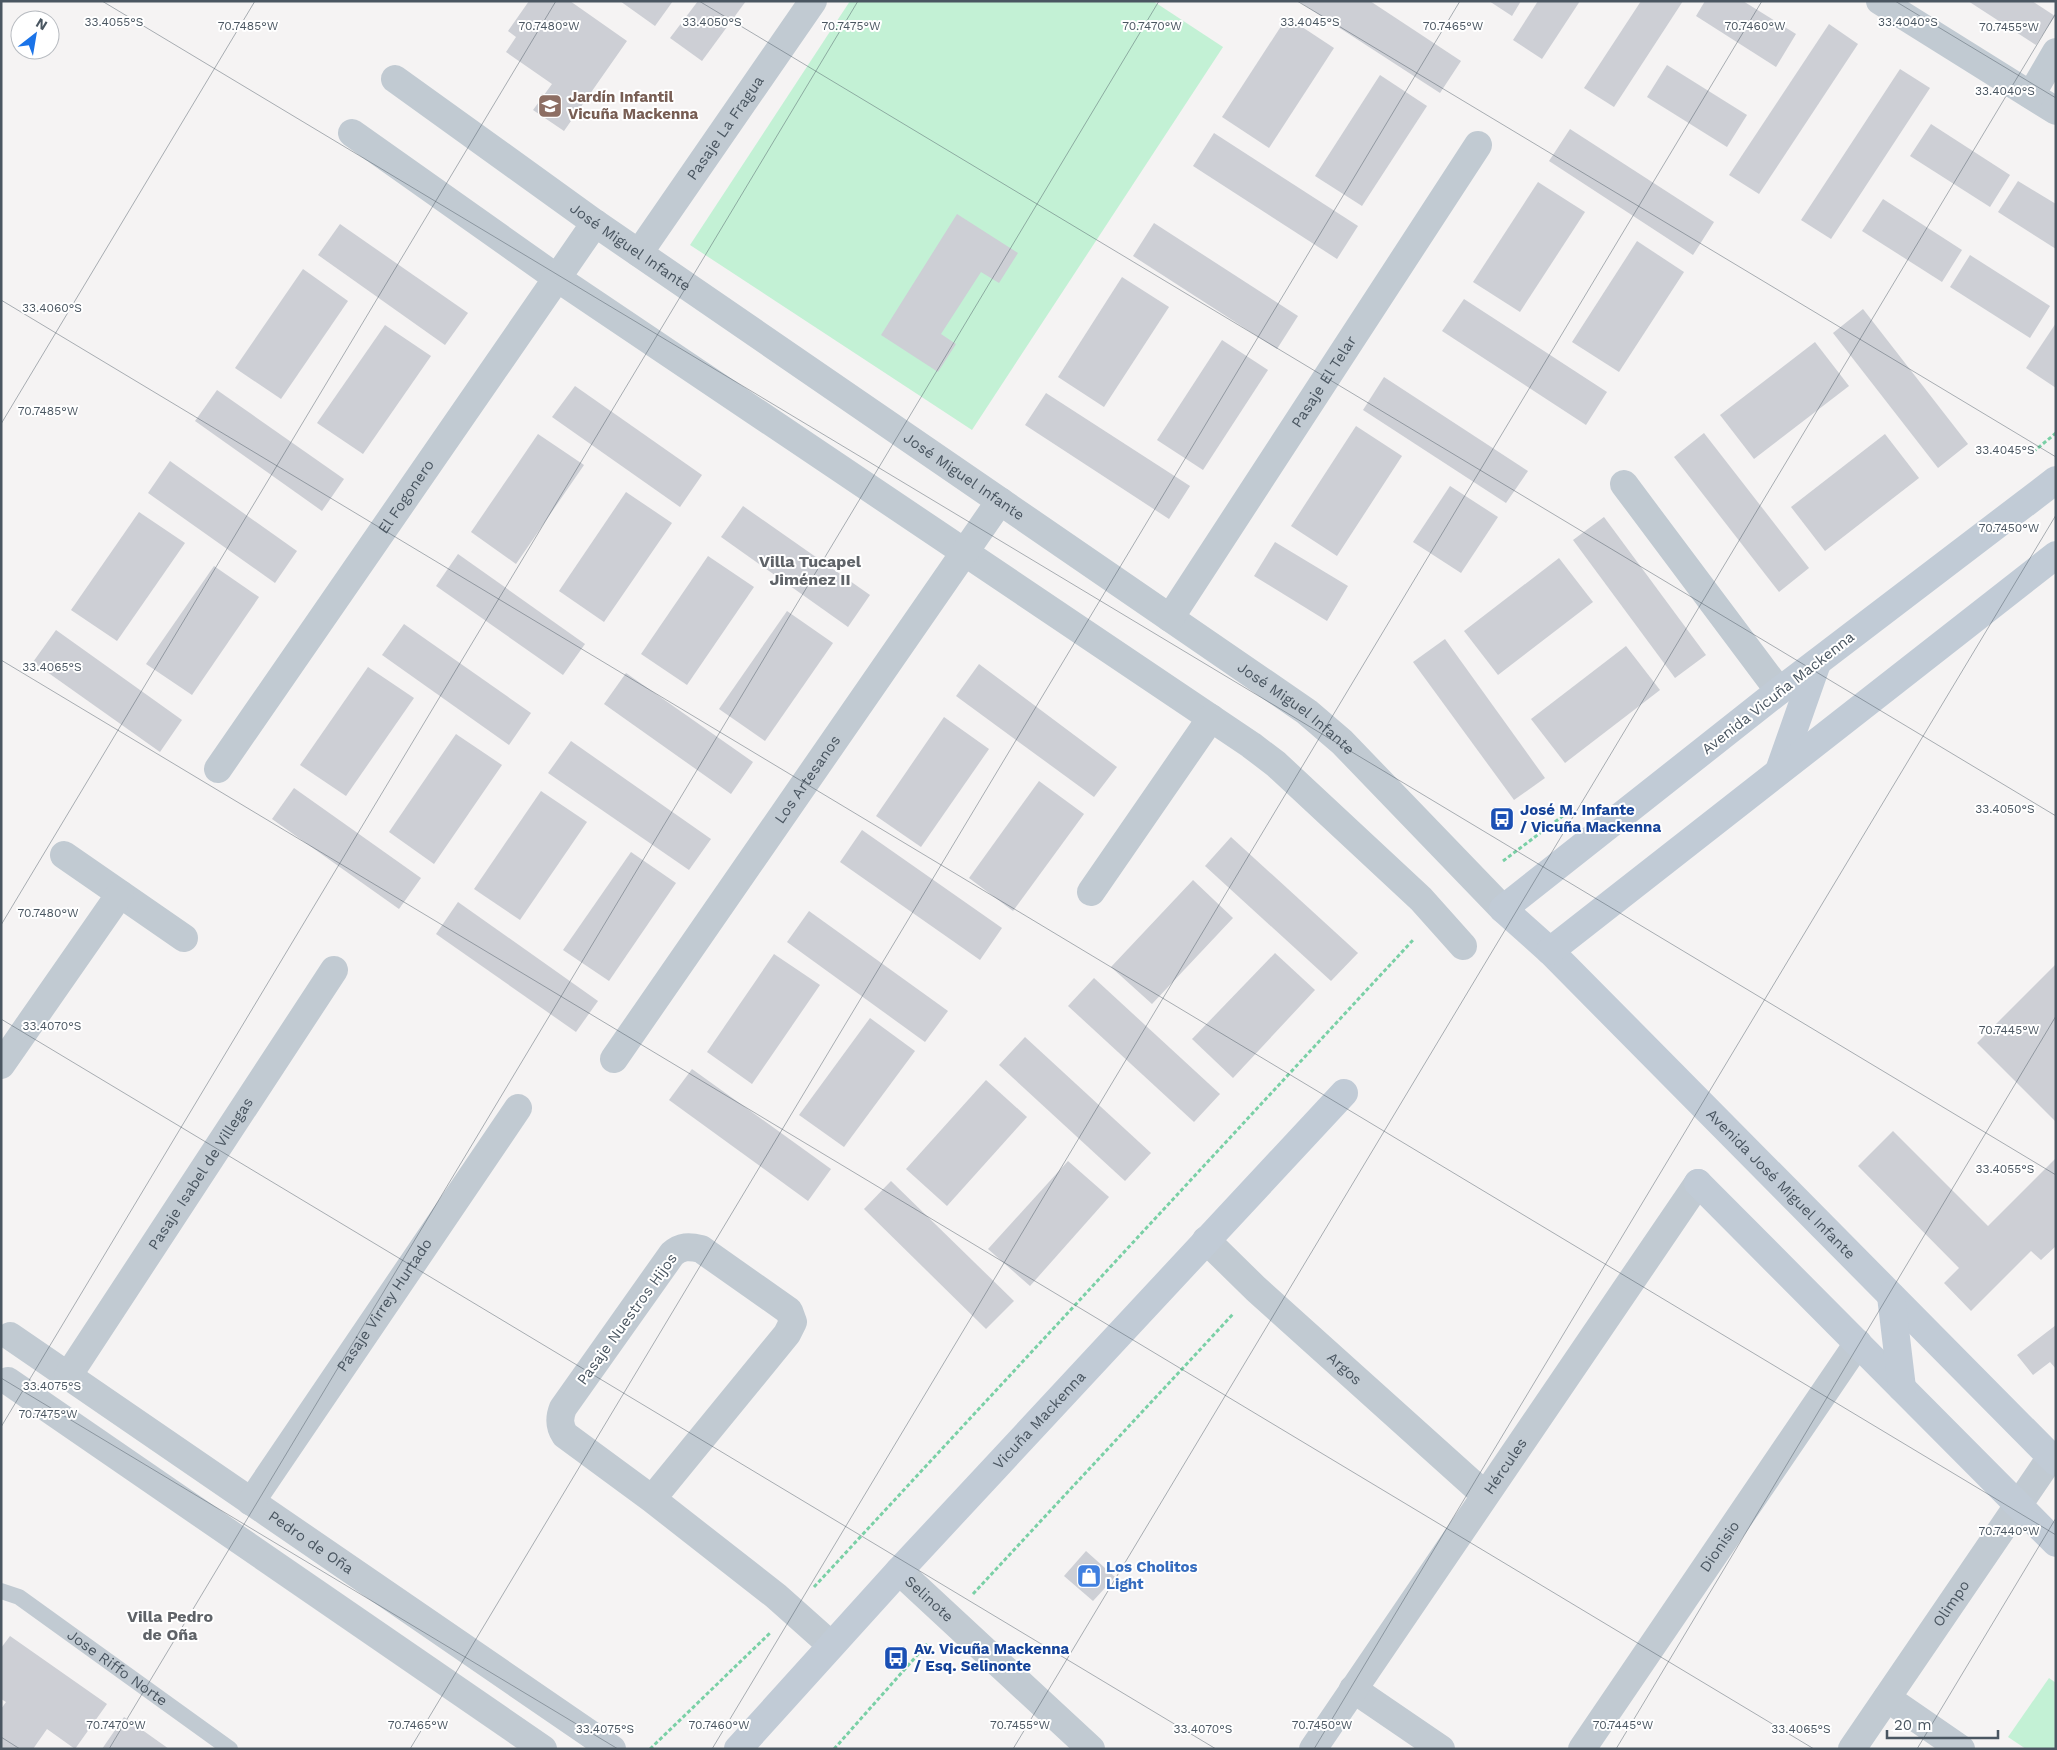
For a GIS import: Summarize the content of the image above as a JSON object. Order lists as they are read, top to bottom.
{
  "streets": {
    "main road": ["Avenida Vicuña Mackenna", "Avenida José Miguel Infante", "Vicuña Mackenna"],
    "street": [
      "Pasaje La Fragua",
      "José Miguel Infante",
      "Pasaje El Telar",
      "El Fogonero",
      "Los Artesanos",
      "Pasaje Isabel de Villegas",
      "Pasaje Virrey Hurtado",
      "Pasaje Nuestros Hijos",
      "Argos",
      "Hércules",
      "Pedro de Oña",
      "Dionisio",
      "Selinote",
      "Olimpo"
    ],
    "lane": ["Jose Riffo Norte"]
  },
  "crossings": [
    ["Pasaje La Fragua", "José Miguel Infante"],
    ["José Miguel Infante", "Pasaje El Telar"],
    ["José Miguel Infante", "El Fogonero"],
    ["José Miguel Infante", "Avenida Vicuña Mackenna"],
    ["José Miguel Infante", "Los Artesanos"],
    ["José Miguel Infante", "Avenida José Miguel Infante"],
    ["Avenida Vicuña Mackenna", "Avenida José Miguel Infante"],
    ["Pasaje Isabel de Villegas", "Pedro de Oña"],
    ["Avenida José Miguel Infante", "Olimpo"],
    ["Pasaje Virrey Hurtado", "Pedro de Oña"],
    ["Pasaje Nuestros Hijos", "Vicuña Mackenna"],
    ["Argos", "Vicuña Mackenna"],
    ["Argos", "Hércules"],
    ["Vicuña Mackenna", "Selinote"]
  ],
  "districts": ["Villa Tucapel Jiménez II", "Villa Pedro de Oña"],
  "places": {
    "school or university": ["Jardín Infantil Vicuña Mackenna"],
    "bus stop": ["José M. Infante / Vicuña Mackenna", "Av. Vicuña Mackenna / Esq. Selinonte"],
    "shop": ["Los Cholitos Light"]
  },
  "scale_bar": "20 m",
  "north": "top right",
  "coordinates": [
    "33.4055°S",
    "33.4050°S",
    "33.4045°S",
    "33.4040°S",
    "70.7485°W",
    "70.7480°W",
    "70.7475°W",
    "70.7470°W",
    "70.7465°W",
    "70.7460°W",
    "70.7455°W",
    "33.4060°S",
    "70.7450°W",
    "33.4065°S",
    "33.4070°S",
    "70.7445°W",
    "33.4075°S",
    "70.7440°W"
  ]
}
